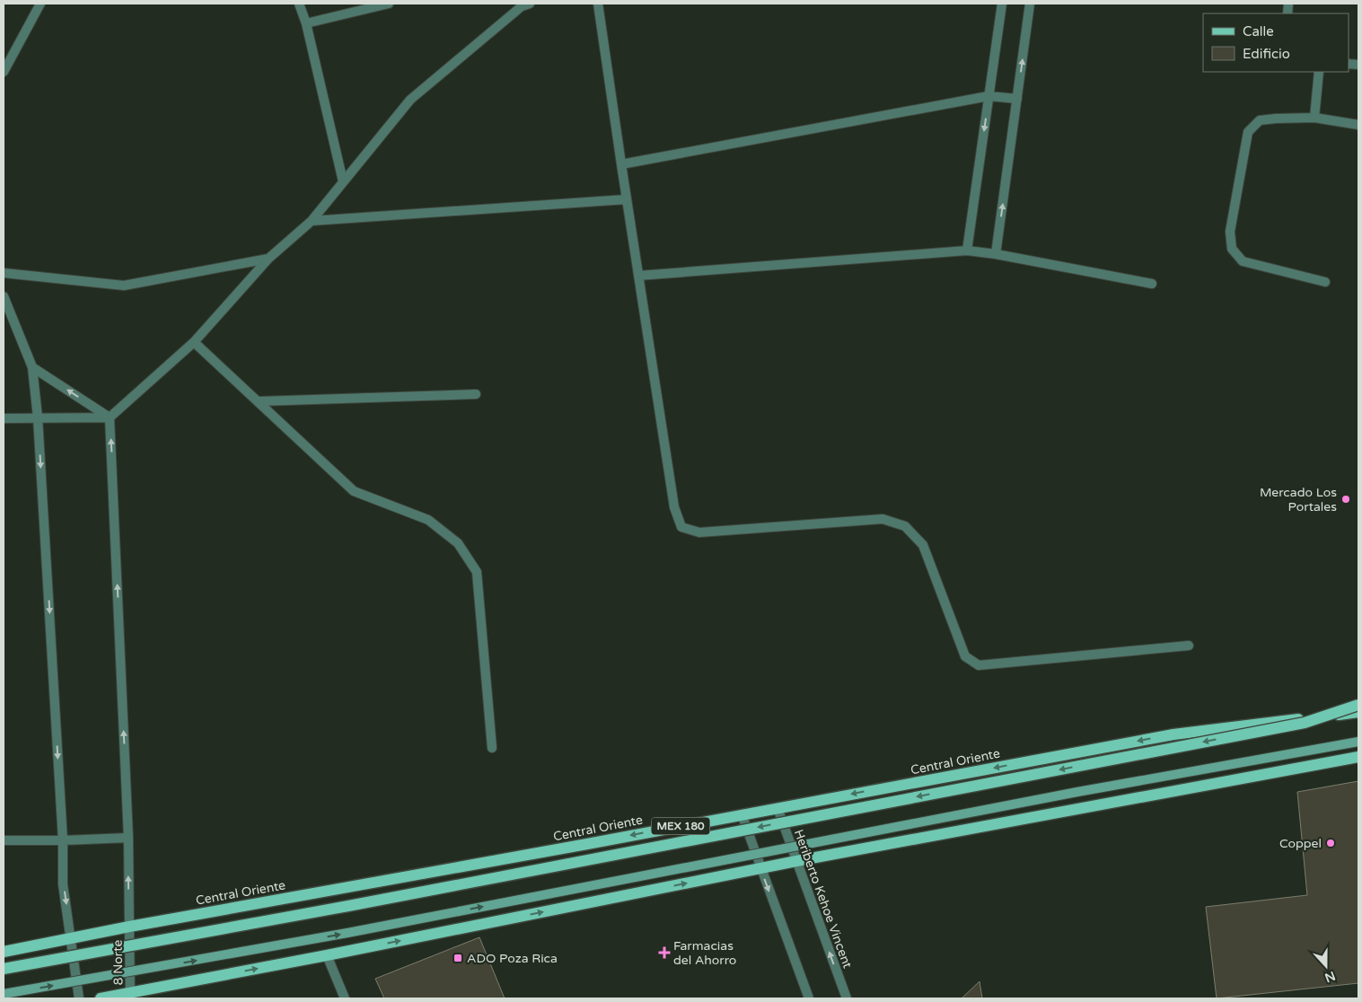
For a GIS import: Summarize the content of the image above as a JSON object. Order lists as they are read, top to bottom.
{
  "streets": {
    "main road": ["Central Oriente", "MEX 180"],
    "street": ["Heriberto Kehoe Vincent", "8 Norte"]
  },
  "crossings": [
    ["Central Oriente", "Heriberto Kehoe Vincent"],
    ["Central Oriente", "8 Norte"]
  ],
  "places": {
    "other": ["Mercado Los Portales", "Coppel"],
    "health": ["Farmacias del Ahorro"],
    "transit": ["ADO Poza Rica"]
  },
  "legend": ["Calle", "Edificio"],
  "north": "bottom"
}
